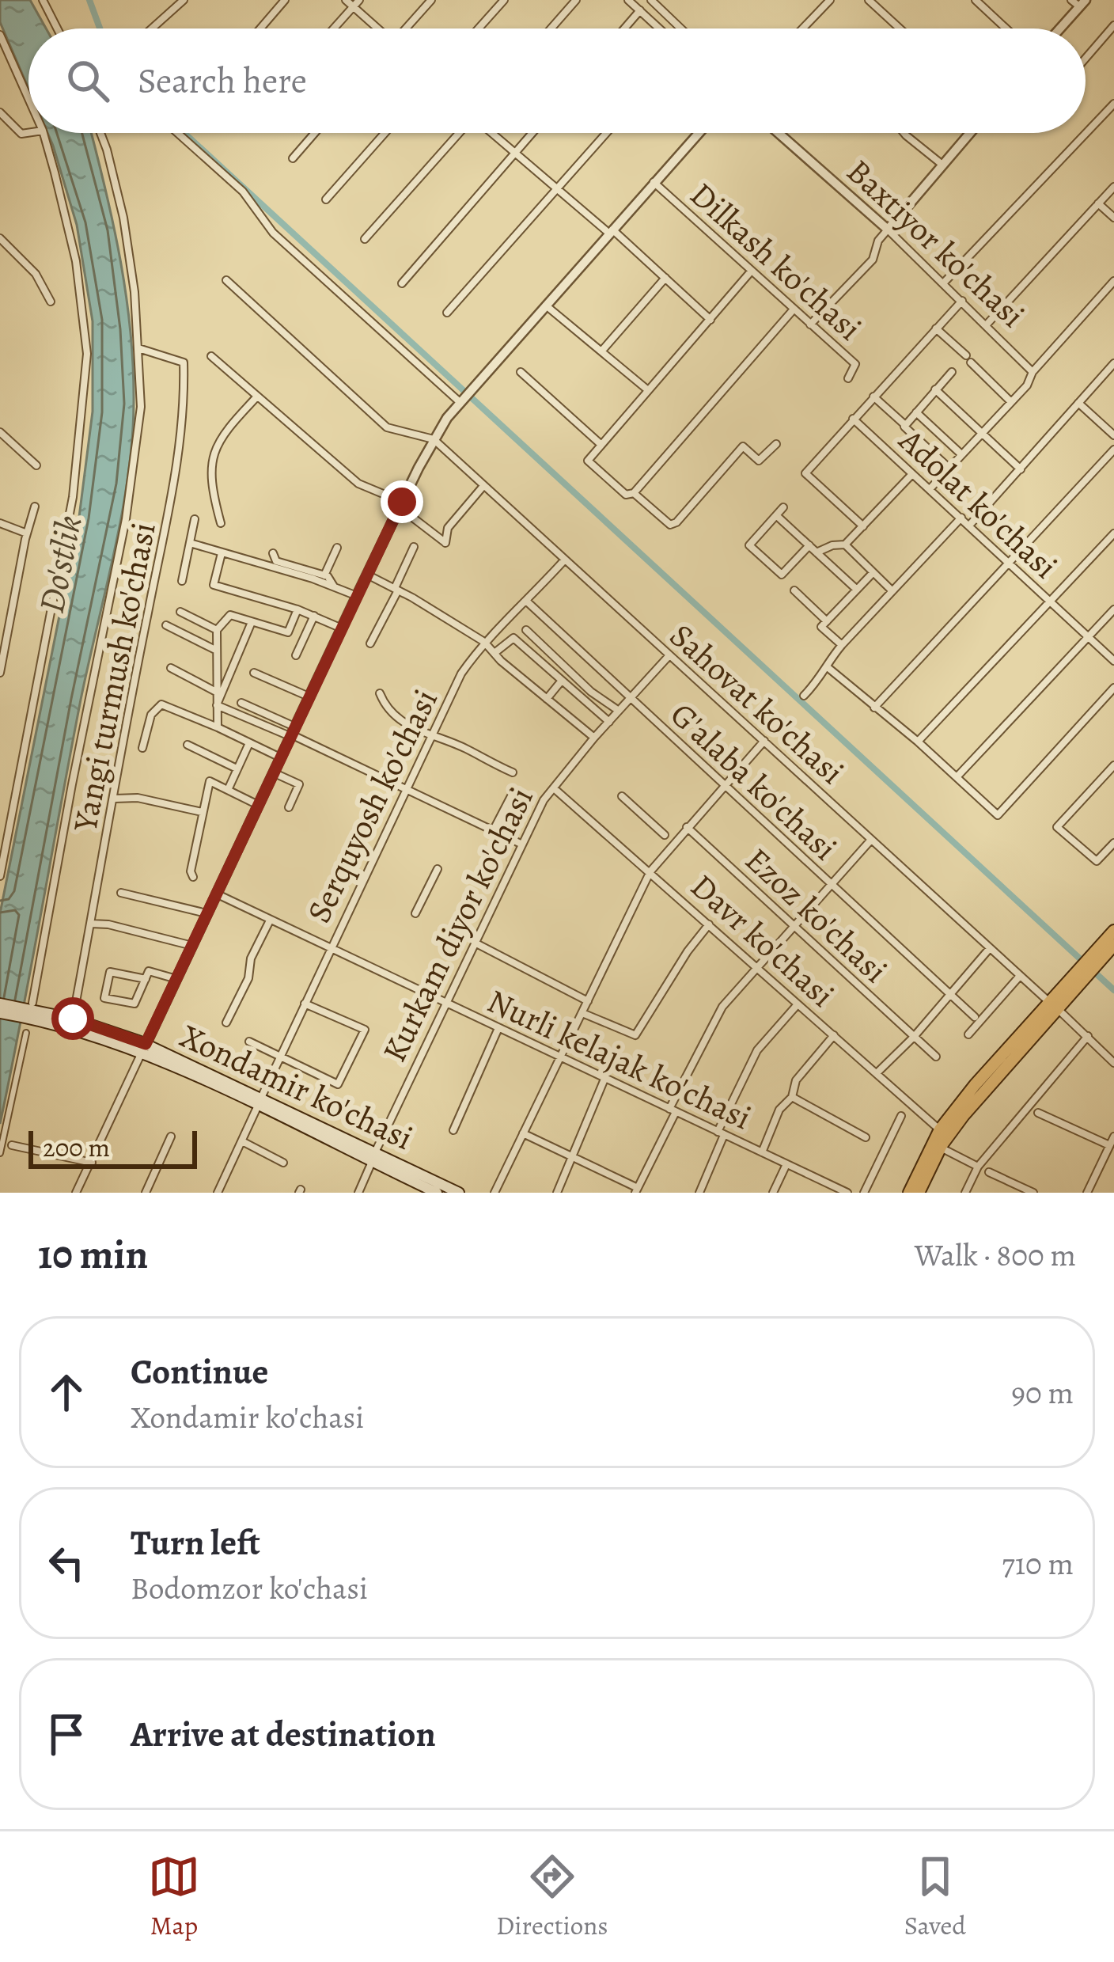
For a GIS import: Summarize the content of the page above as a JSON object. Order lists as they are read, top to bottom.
{
  "streets": {
    "main road": ["Xondamir ko'chasi"],
    "street": [
      "Baxtiyor ko'chasi",
      "Dilkash ko'chasi",
      "Adolat ko'chasi",
      "Yangi turmush ko'chasi",
      "Sahovat ko'chasi",
      "G'alaba ko'chasi",
      "Serquyosh ko'chasi",
      "Ezoz ko'chasi",
      "Kurkam diyor ko'chasi",
      "Davr ko'chasi",
      "Nurli kelajak ko'chasi"
    ]
  },
  "crossings": [
    ["Yangi turmush ko'chasi", "Xondamir ko'chasi"],
    ["Sahovat ko'chasi", "Serquyosh ko'chasi"],
    ["Sahovat ko'chasi", "Kurkam diyor ko'chasi"],
    ["G'alaba ko'chasi", "Serquyosh ko'chasi"],
    ["G'alaba ko'chasi", "Kurkam diyor ko'chasi"],
    ["Serquyosh ko'chasi", "Nurli kelajak ko'chasi"],
    ["Serquyosh ko'chasi", "Xondamir ko'chasi"],
    ["Kurkam diyor ko'chasi", "Davr ko'chasi"],
    ["Kurkam diyor ko'chasi", "Nurli kelajak ko'chasi"],
    ["Kurkam diyor ko'chasi", "Xondamir ko'chasi"]
  ],
  "water": ["Do'stlik"],
  "scale_bar": "200 m",
  "page": {
    "search": "Search here",
    "scale": "200 m",
    "heading": ["10 min", "Walk · 800 m"],
    "list": [
      ["Continue", "Xondamir ko'chasi", "90 m"],
      ["Turn left", "Bodomzor ko'chasi", "710 m"],
      "Arrive at destination"
    ],
    "nav": ["Map", "Directions", "Saved"]
  }
}
